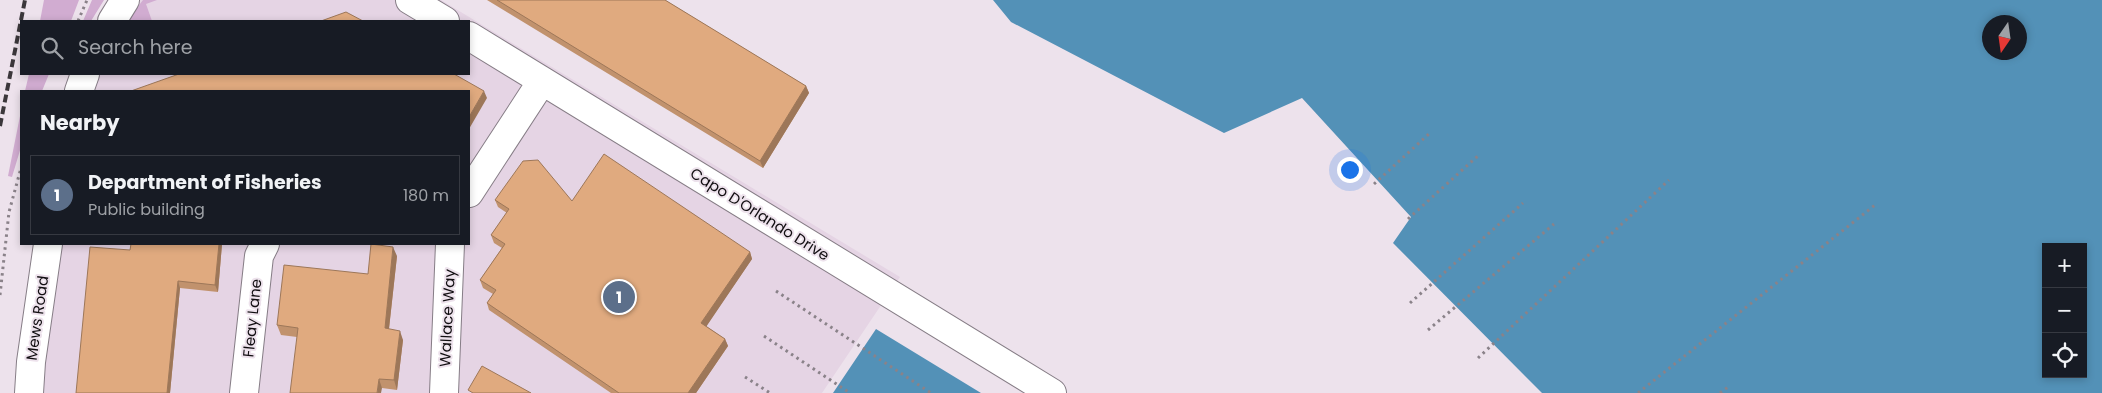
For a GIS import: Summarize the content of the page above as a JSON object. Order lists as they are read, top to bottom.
{
  "streets": {
    "street": [
      "Capo D'Orlando Drive",
      "Mews Road",
      "Fleay Lane",
      "Wallace Way"
    ]
  },
  "north": "bottom",
  "page": {
    "search": "Search here",
    "heading": "Nearby",
    "list": [
      {
        "mark": "1",
        "name": "Department of Fisheries",
        "note": "Public building",
        "value": "180 m"
      }
    ],
    "map_buttons": ["+", "−"],
    "pins": "1"
  }
}
